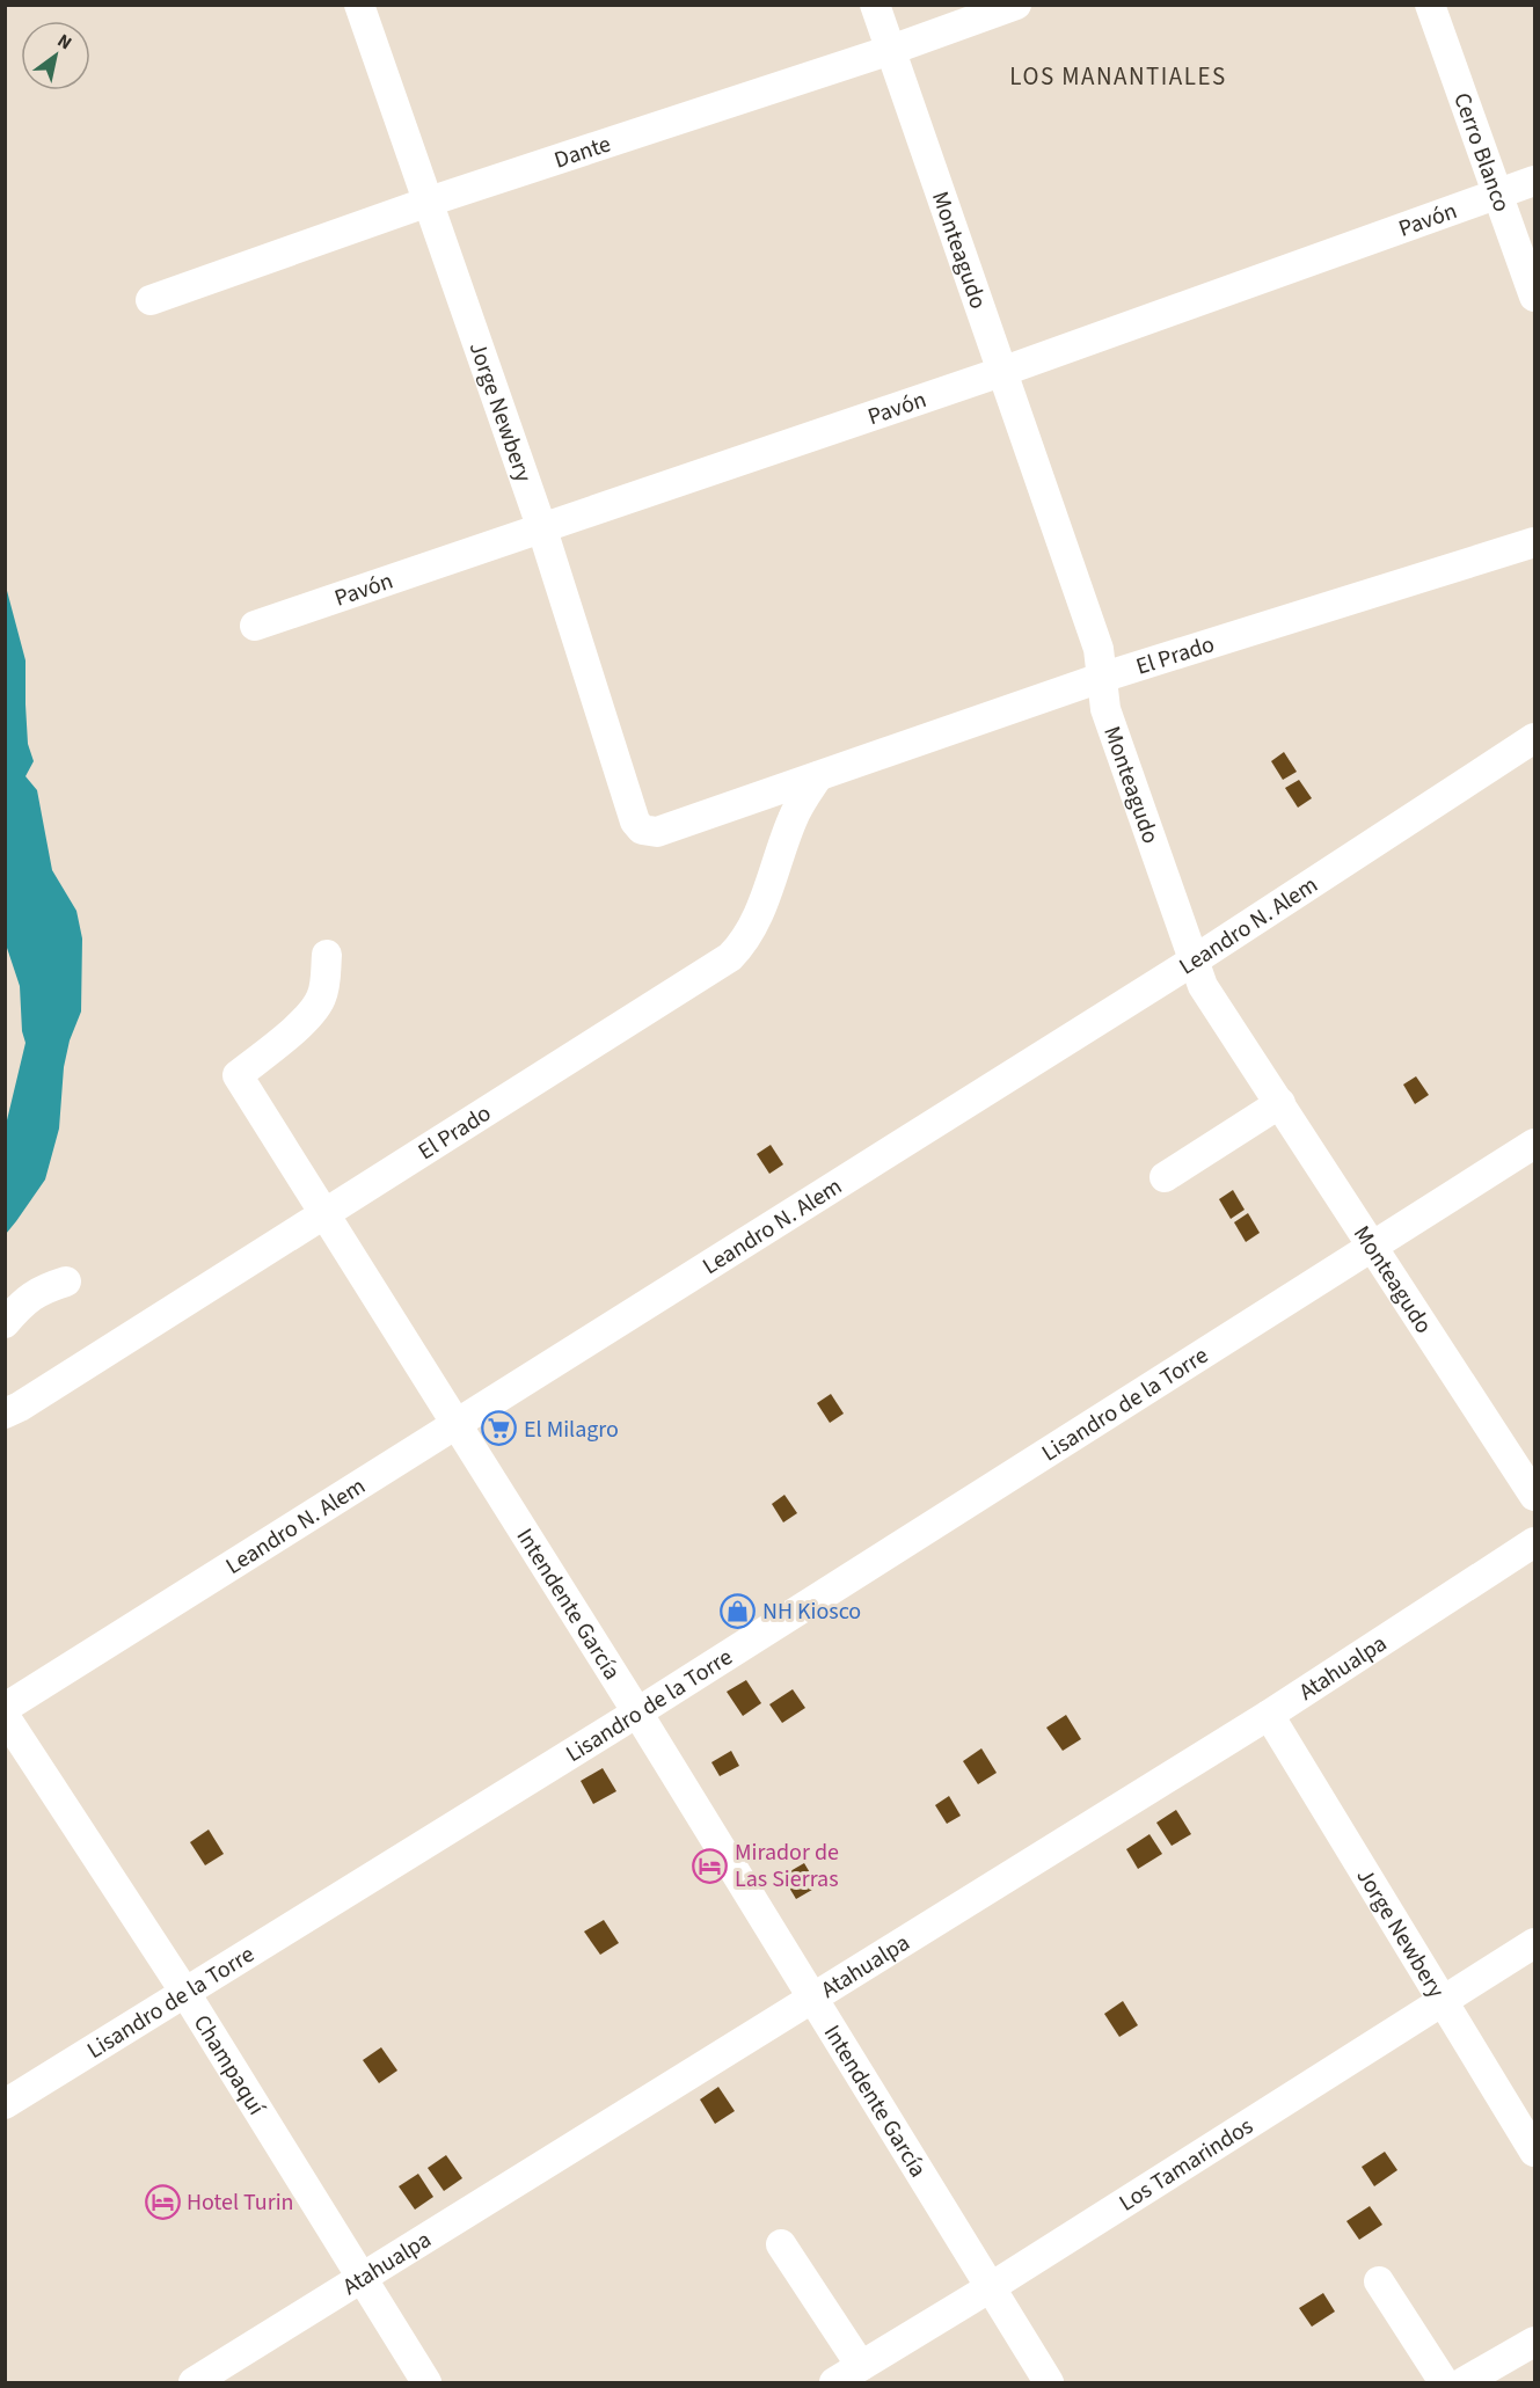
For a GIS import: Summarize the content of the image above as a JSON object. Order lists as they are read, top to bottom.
{
  "streets": {
    "street": [
      "Dante",
      "Cerro Blanco",
      "Pavón",
      "Monteagudo",
      "Jorge Newbery",
      "El Prado",
      "Leandro N. Alem",
      "Lisandro de la Torre",
      "Intendente García",
      "Atahualpa",
      "Champaquí",
      "Los Tamarindos"
    ]
  },
  "crossings": [
    ["Dante", "Monteagudo"],
    ["Dante", "Jorge Newbery"],
    ["Cerro Blanco", "Pavón"],
    ["Pavón", "Monteagudo"],
    ["Pavón", "Jorge Newbery"],
    ["Monteagudo", "El Prado"],
    ["Monteagudo", "Leandro N. Alem"],
    ["Monteagudo", "Lisandro de la Torre"],
    ["Jorge Newbery", "El Prado"],
    ["Jorge Newbery", "Atahualpa"],
    ["Jorge Newbery", "Los Tamarindos"],
    ["El Prado", "Intendente García"],
    ["Leandro N. Alem", "Intendente García"],
    ["Lisandro de la Torre", "Intendente García"],
    ["Lisandro de la Torre", "Champaquí"],
    ["Intendente García", "Atahualpa"],
    ["Intendente García", "Los Tamarindos"],
    ["Atahualpa", "Champaquí"]
  ],
  "districts": ["LOS MANANTIALES"],
  "places": {
    "supermarket": ["El Milagro"],
    "shop": ["NH Kiosco"],
    "hotel": ["Mirador de Las Sierras", "Hotel Turin"]
  },
  "north": "top right"
}
